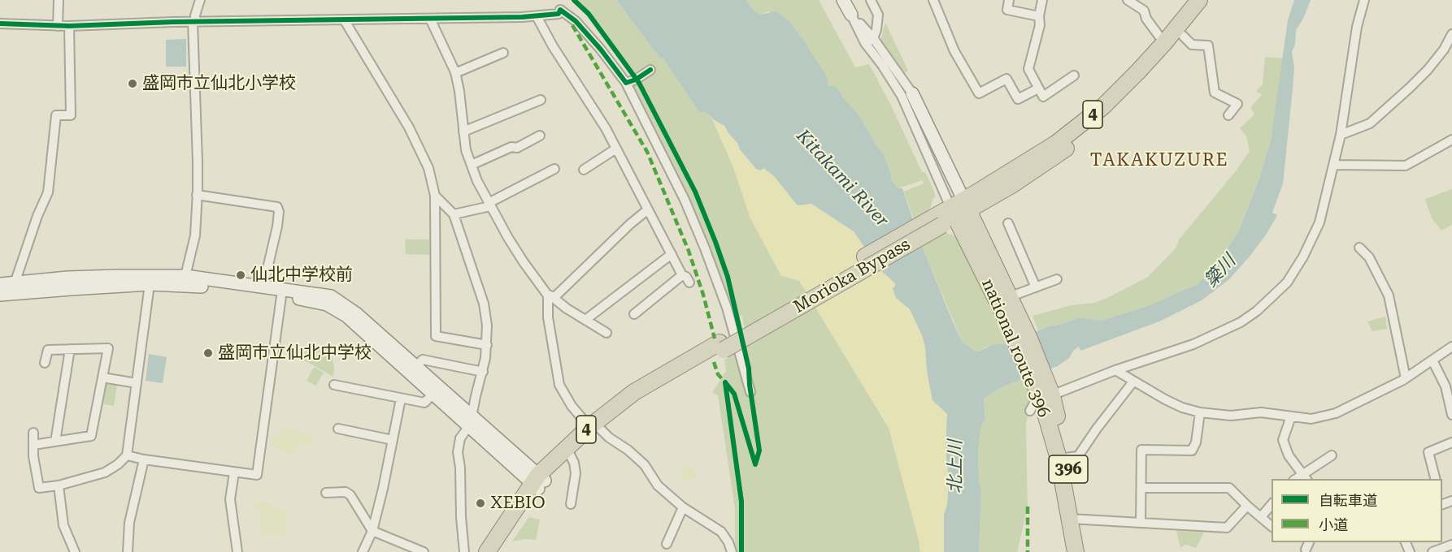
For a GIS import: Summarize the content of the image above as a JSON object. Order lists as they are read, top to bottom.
{
  "streets": {
    "highway": [
      "4",
      "Morioka Bypass",
      "national route 396",
      "396"
    ]
  },
  "crossings": [
    ["Morioka Bypass", "national route 396"]
  ],
  "districts": ["TAKAKUZURE"],
  "water": ["Kitakami River", "簗川", "北上川"],
  "places": [
    "盛岡市立仙北小学校",
    "仙北中学校前",
    "盛岡市立仙北中学校",
    "XEBIO"
  ],
  "legend": ["自転車道", "小道"]
}
